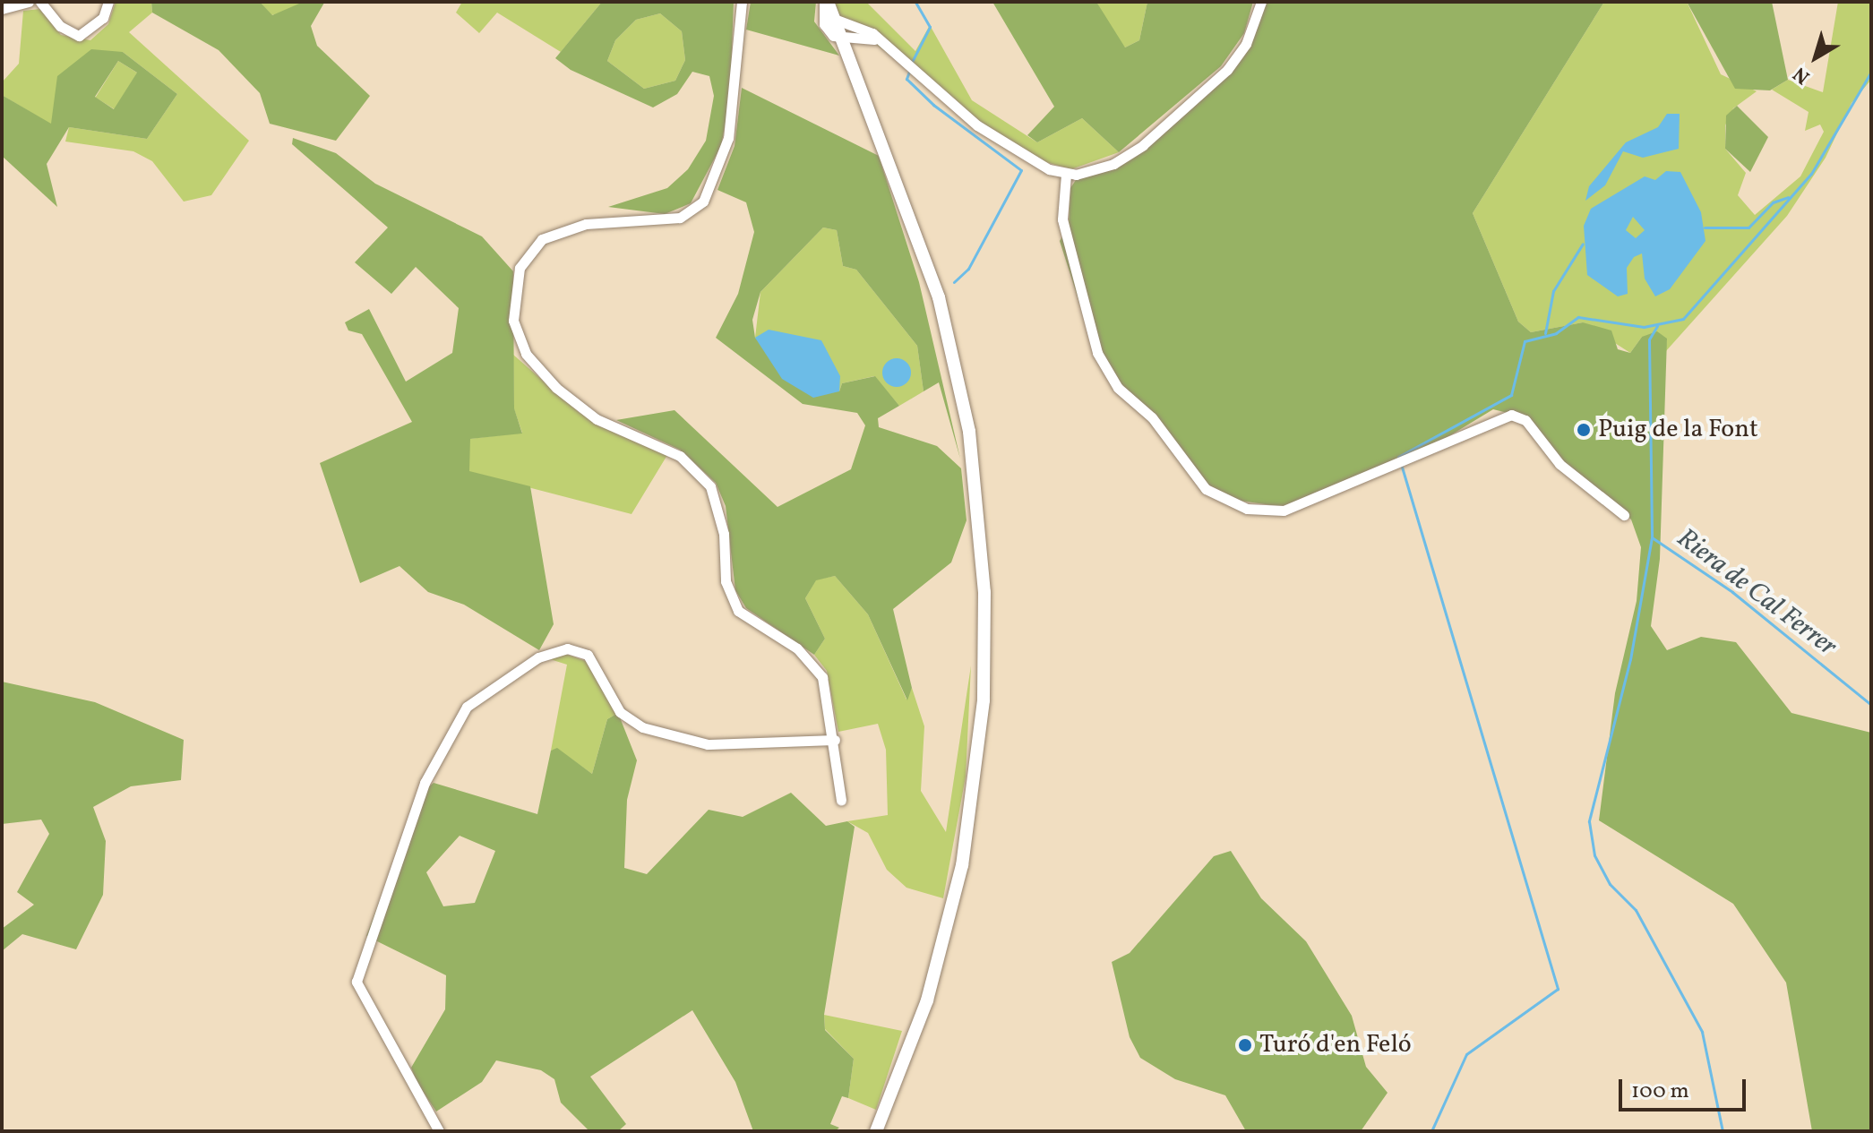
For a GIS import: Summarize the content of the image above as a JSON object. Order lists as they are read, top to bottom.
{
  "water": ["Riera de Cal Ferrer"],
  "places": ["Puig de la Font", "Turó d'en Feló"],
  "scale_bar": "100 m",
  "north": "bottom left"
}
